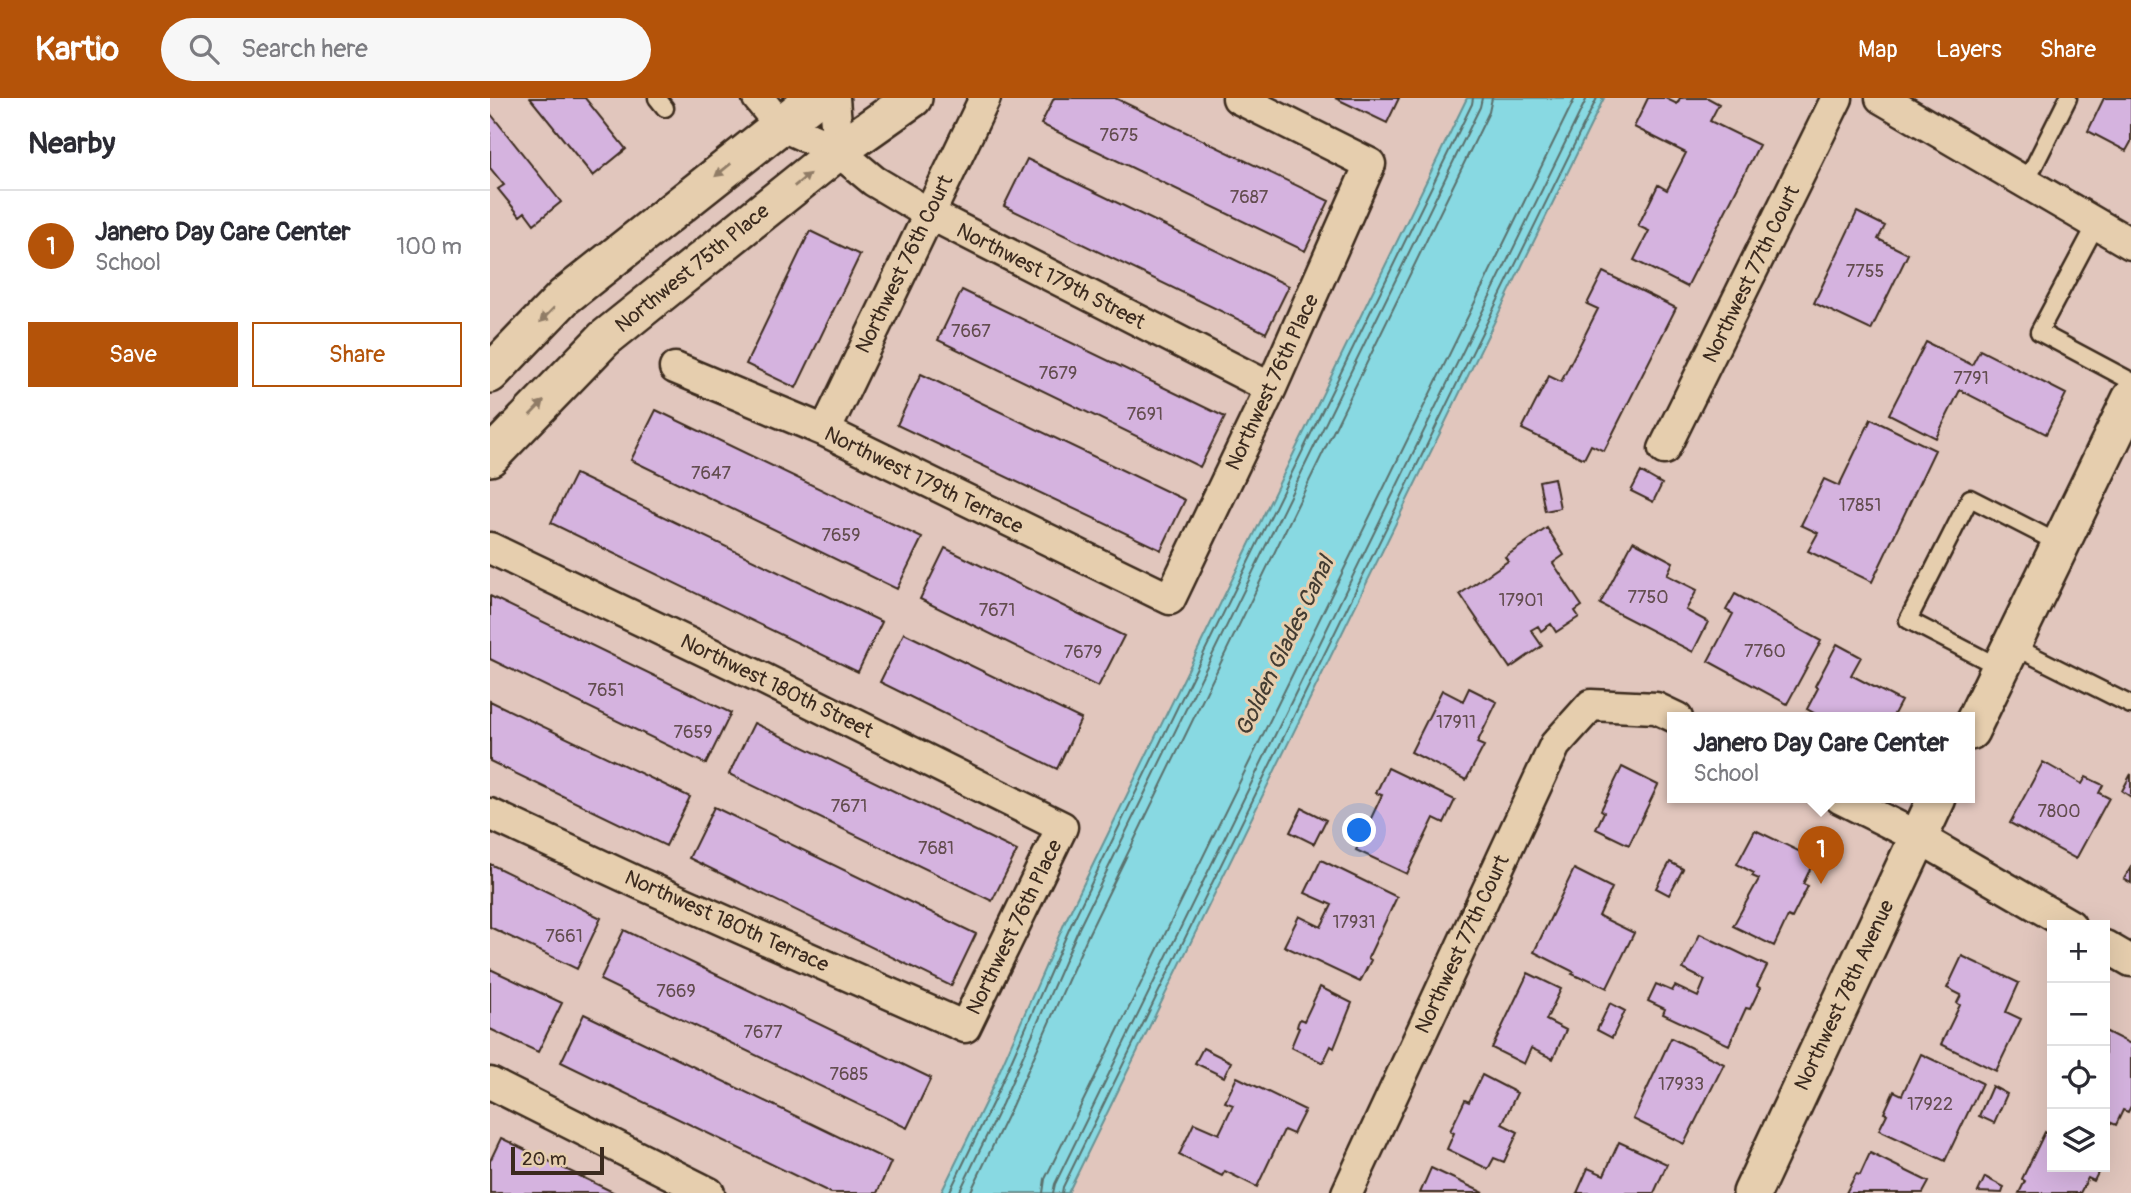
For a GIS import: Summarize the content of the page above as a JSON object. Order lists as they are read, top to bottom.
{
  "streets": {
    "street": [
      "Northwest 76th Court",
      "Northwest 75th Place",
      "Northwest 77th Court",
      "Northwest 179th Street",
      "Northwest 76th Place",
      "Northwest 179th Terrace",
      "Northwest 180th Street",
      "Northwest 180th Terrace",
      "Northwest 78th Avenue"
    ]
  },
  "crossings": [
    ["Northwest 76th Court", "Northwest 179th Street"],
    ["Northwest 76th Court", "Northwest 179th Terrace"],
    ["Northwest 75th Place", "Northwest 179th Street"],
    ["Northwest 179th Street", "Northwest 76th Place"],
    ["Northwest 76th Place", "Northwest 179th Terrace"],
    ["Northwest 76th Place", "Northwest 180th Street"],
    ["Northwest 76th Place", "Northwest 180th Terrace"]
  ],
  "water": ["Golden Glades Canal"],
  "house_numbers": [
    "7675",
    "7687",
    "7755",
    "7667",
    "7679",
    "7791",
    "7691",
    "7647",
    "17851",
    "7659",
    "7750",
    "17901",
    "7671",
    "7760",
    "7679",
    "7651",
    "17911",
    "7659",
    "7671",
    "7800",
    "7681",
    "17931",
    "7661",
    "7669",
    "7677",
    "7685",
    "17933",
    "17922"
  ],
  "scale_bar": "20 m",
  "page": {
    "header": "Kartio",
    "search": "Search here",
    "nav": ["Map", "Layers", "Share"],
    "heading": "Nearby",
    "list": [
      {
        "mark": "1",
        "name": "Janero Day Care Center",
        "note": "School",
        "value": "100 m"
      }
    ],
    "buttons": ["Save", "Share"],
    "popup": ["Janero Day Care Center", "School"],
    "pins": "1",
    "map_buttons": ["+", "−"],
    "scale": "20 m"
  }
}
